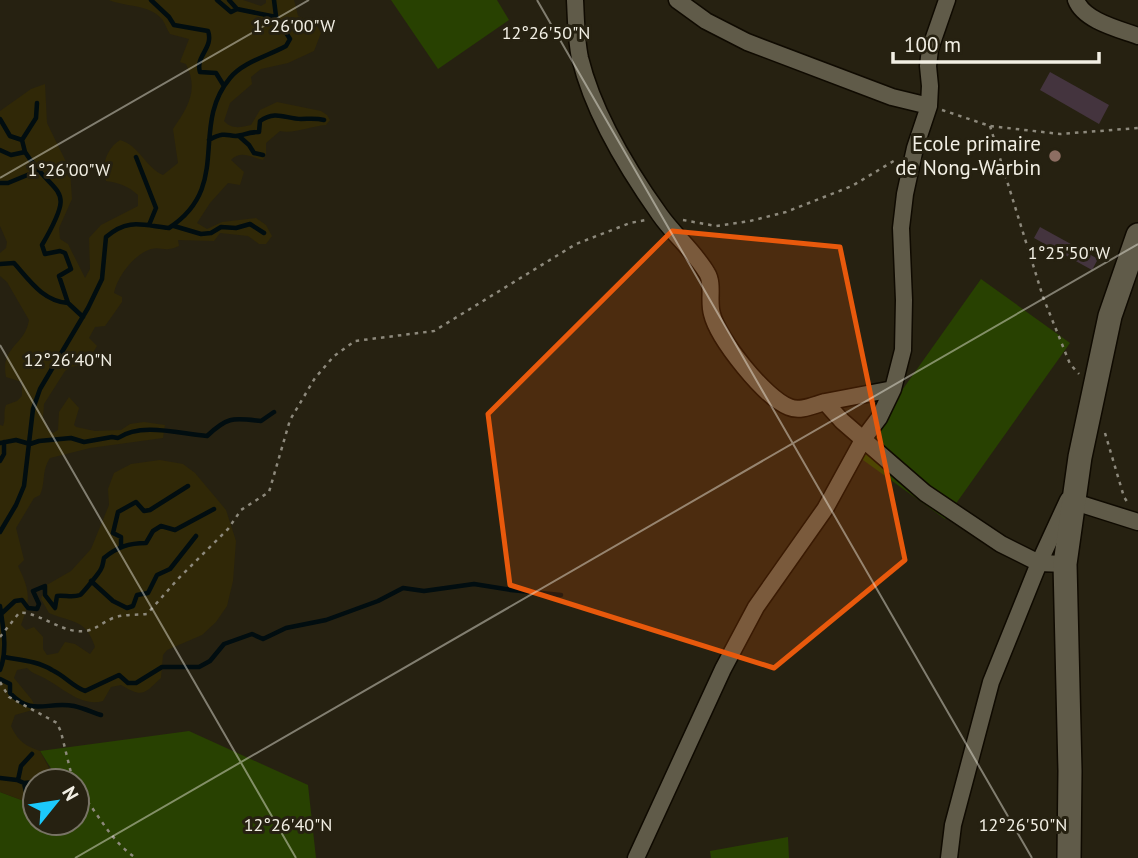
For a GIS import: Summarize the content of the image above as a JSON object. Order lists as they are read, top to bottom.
{
  "places": ["Ecole primaire de Nong-Warbin"],
  "scale_bar": "100 m",
  "north": "top right",
  "coordinates": [
    "1°26'00\"W",
    "12°26'50\"N",
    "1°25'50\"W",
    "12°26'40\"N"
  ]
}
